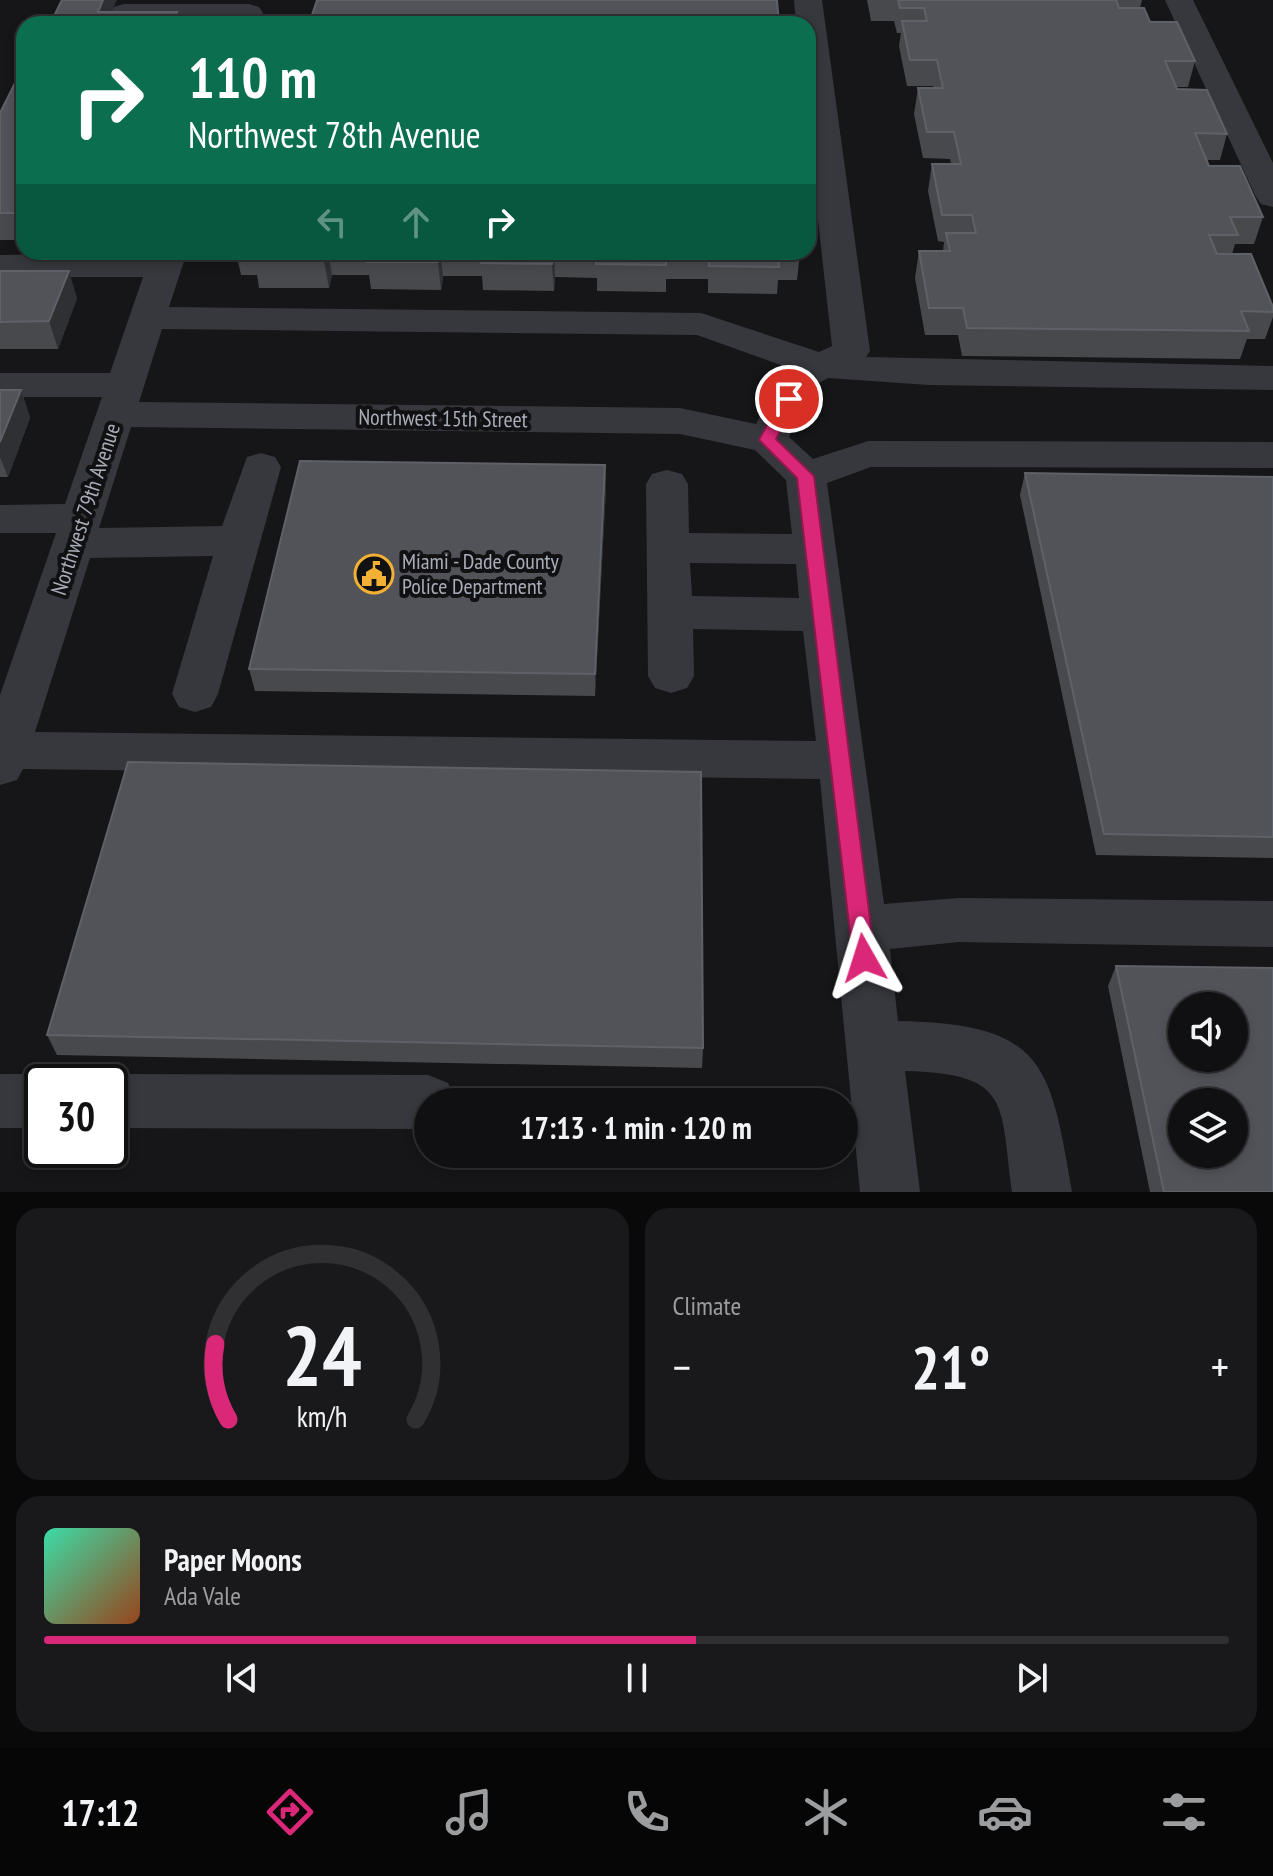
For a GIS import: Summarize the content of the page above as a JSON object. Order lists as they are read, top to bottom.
{
  "streets": {
    "street": ["Northwest 15th Street", "Northwest 79th Avenue"]
  },
  "crossings": [
    ["Northwest 15th Street", "Northwest 79th Avenue"]
  ],
  "places": {
    "public building": ["Miami - Dade County Police Department"]
  },
  "page": {
    "turn": ["110 m", "Northwest 78th Avenue"],
    "limit": "30",
    "trip": "17:13 · 1 min · 120 m",
    "tile": "Climate",
    "heat": ["−", "21°", "+"],
    "song": ["Paper Moons", "Ada Vale"],
    "tabs": "17:12",
    "gauge": ["24", "km/h"]
  }
}
